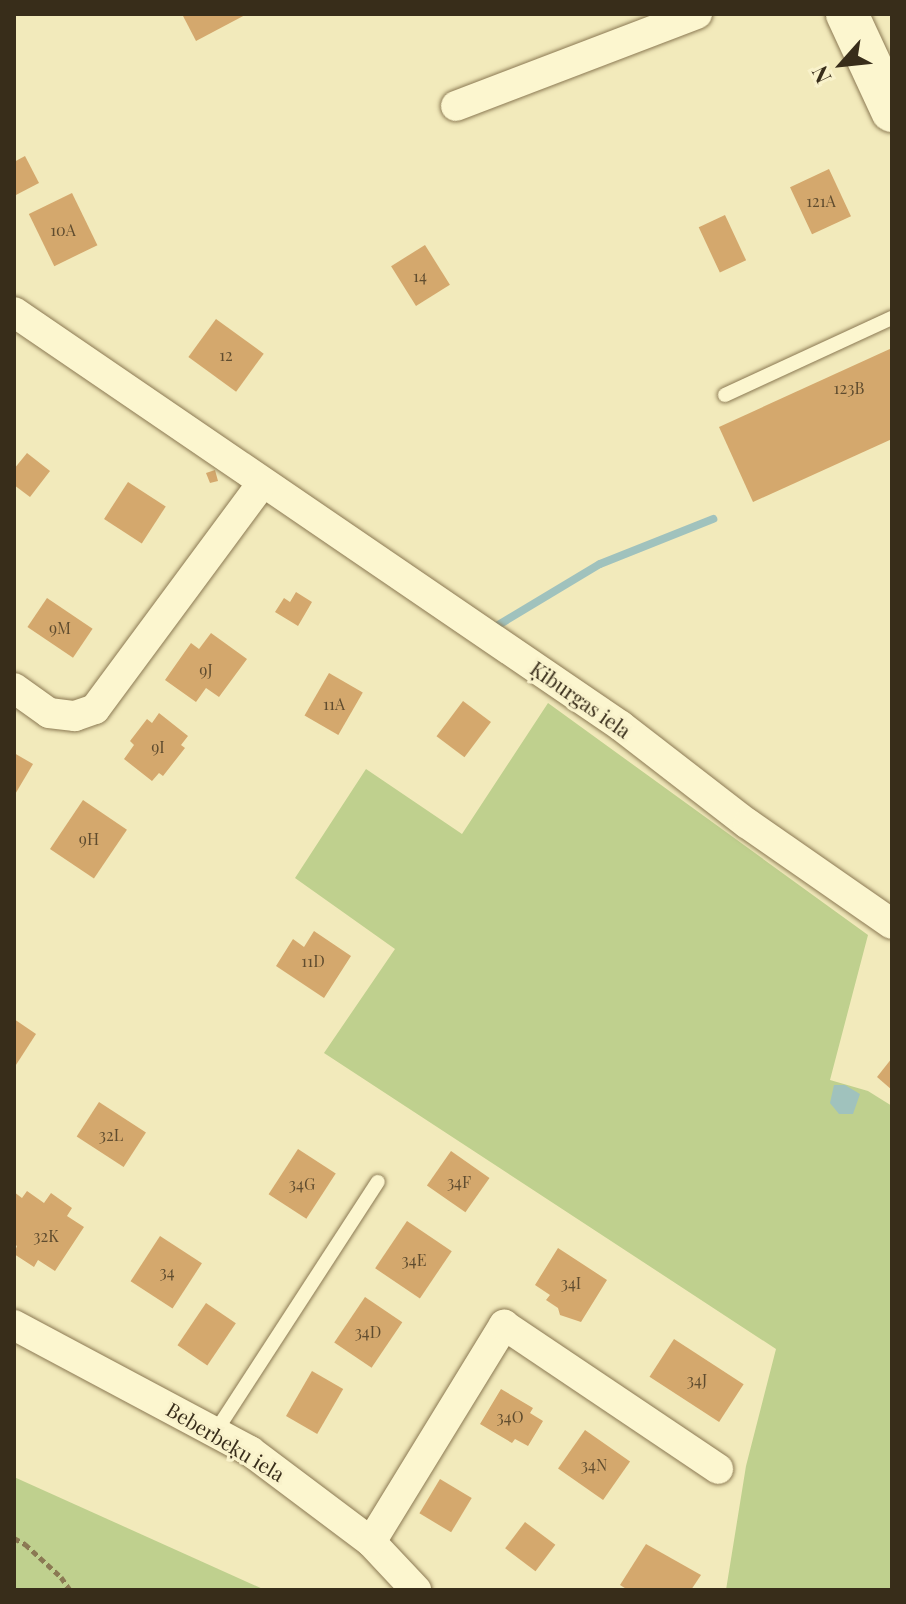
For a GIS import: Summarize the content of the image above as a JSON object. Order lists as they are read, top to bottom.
{
  "streets": {
    "street": ["Ķiburgas iela", "Beberbeķu iela"]
  },
  "house_numbers": [
    "121A",
    "10A",
    "14",
    "12",
    "123B",
    "9M",
    "9J",
    "11A",
    "9I",
    "9H",
    "11D",
    "32L",
    "34F",
    "34G",
    "32K",
    "34E",
    "34",
    "34I",
    "34D",
    "34J",
    "34O",
    "34N"
  ],
  "north": "bottom left"
}
